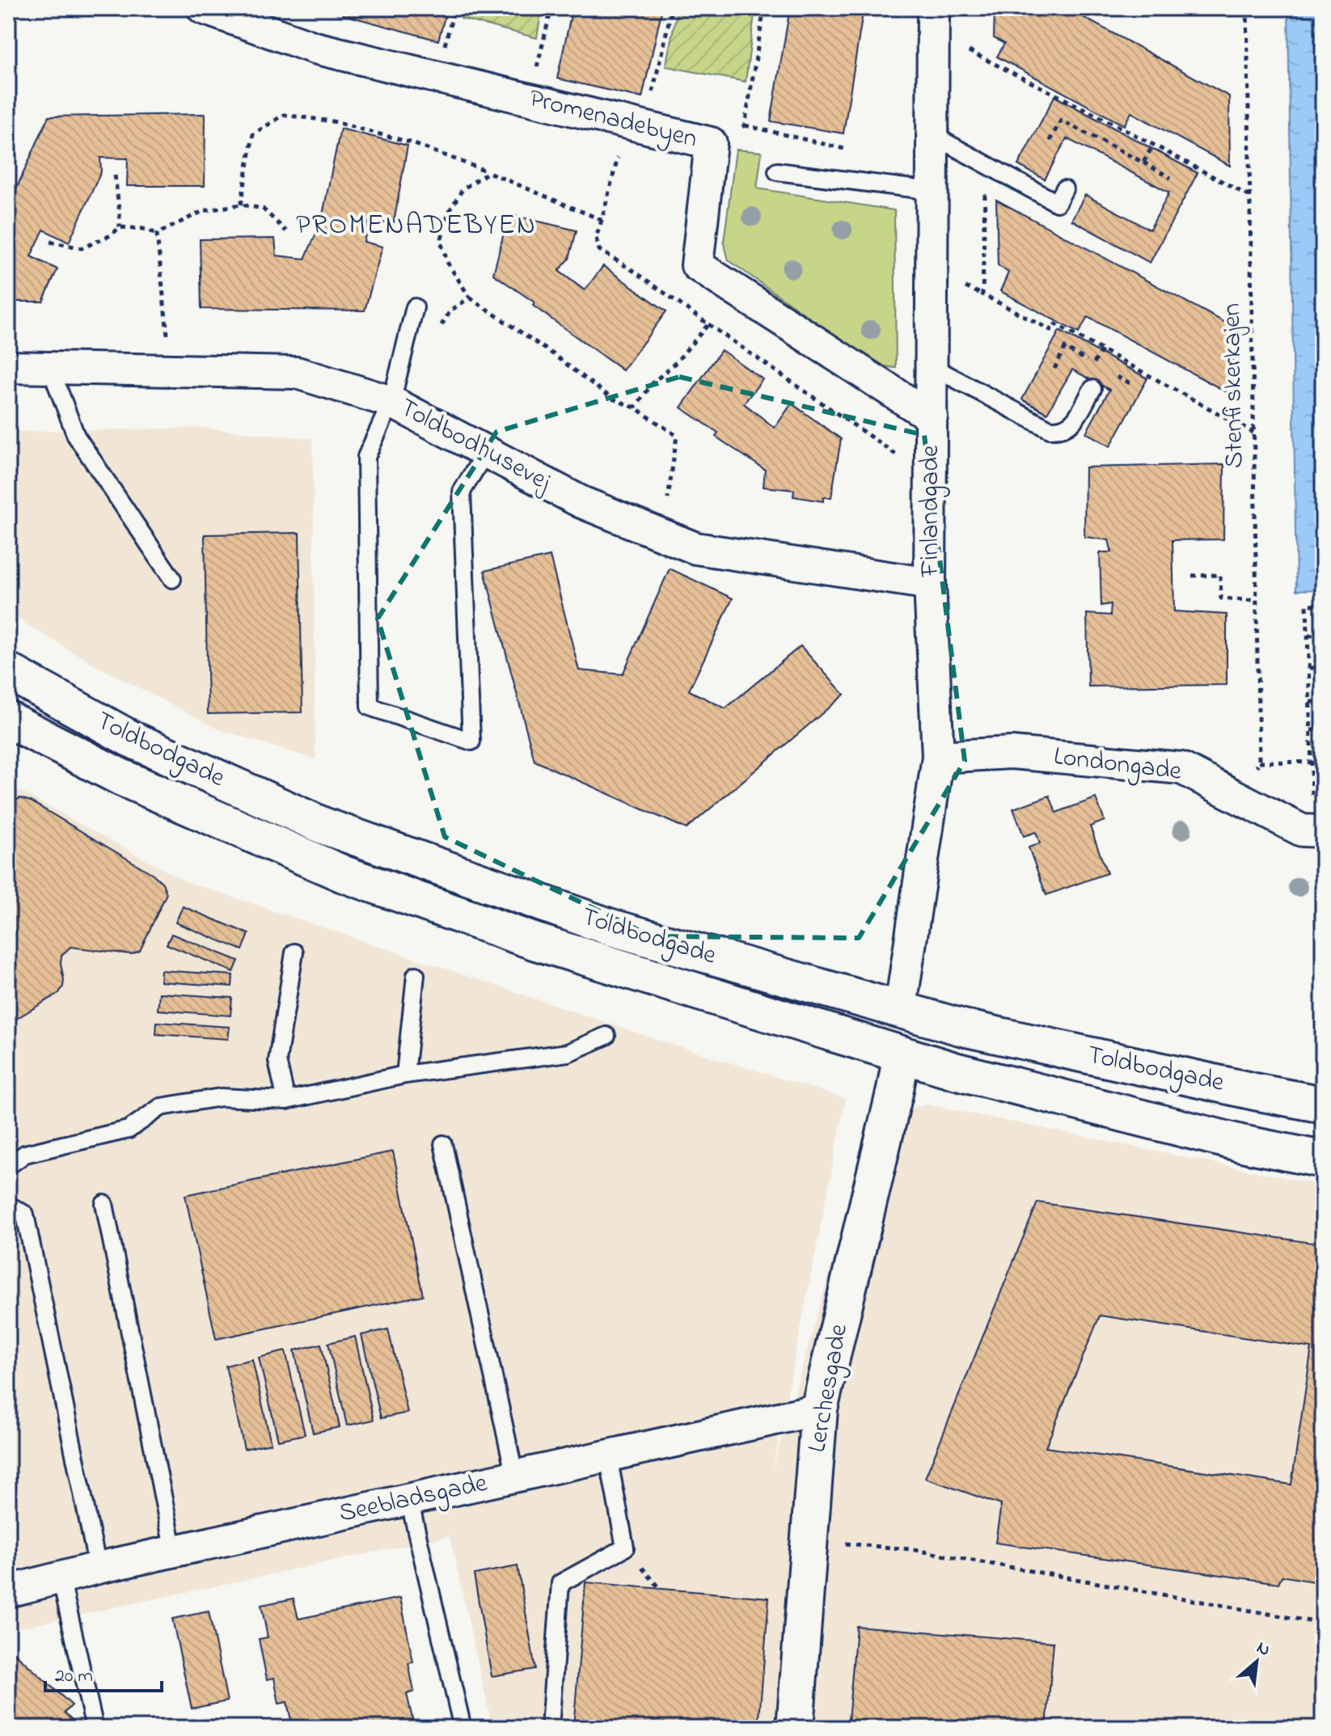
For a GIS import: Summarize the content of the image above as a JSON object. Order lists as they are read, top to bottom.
{
  "streets": {
    "main road": ["Toldbodgade", "Lerchesgade"],
    "street": [
      "Promenadebyen",
      "Toldbodhusevej",
      "Finlandgade",
      "Londongade",
      "Seebladsgade"
    ],
    "path": ["Stenfiskerkajen"]
  },
  "crossings": [
    ["Promenadebyen", "Finlandgade"],
    ["Toldbodhusevej", "Finlandgade"],
    ["Finlandgade", "Toldbodgade"],
    ["Finlandgade", "Londongade"],
    ["Finlandgade", "Lerchesgade"],
    ["Toldbodgade", "Lerchesgade"],
    ["Lerchesgade", "Seebladsgade"]
  ],
  "districts": ["PROMENADEBYEN"],
  "scale_bar": "20 m",
  "north": "top right"
}
